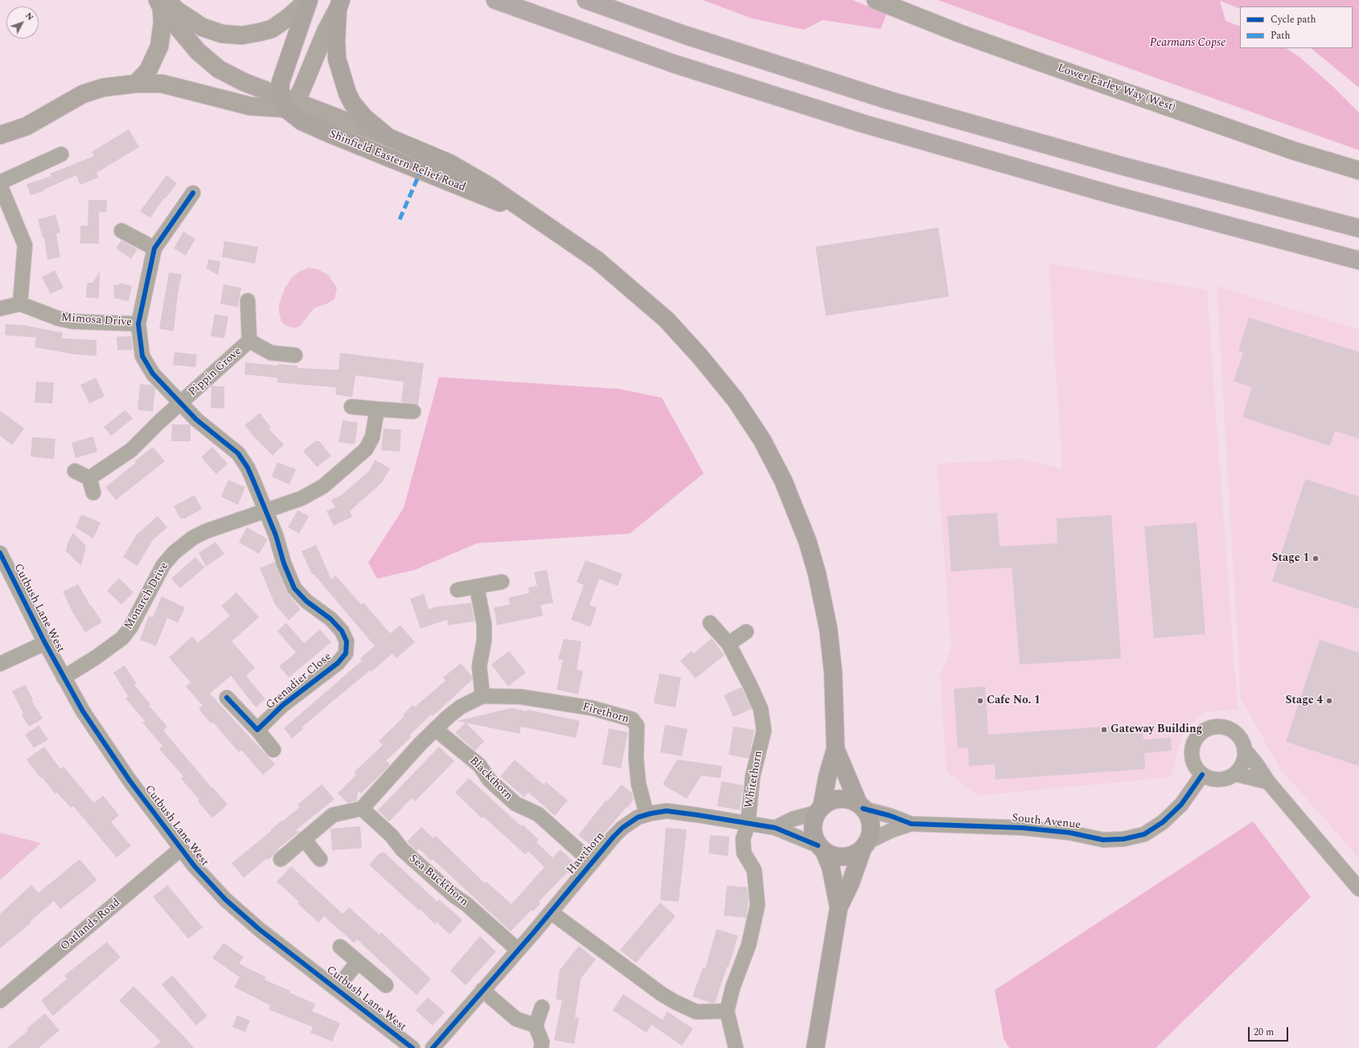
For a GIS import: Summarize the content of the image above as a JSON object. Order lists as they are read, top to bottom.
{
  "streets": {
    "main road": ["Lower Earley Way (West)", "Shinfield Eastern Relief Road"],
    "street": [
      "Mimosa Drive",
      "Pippin Grove",
      "Monarch Drive",
      "Cutbush Lane West",
      "Grenadier Close",
      "Firethorn",
      "Blackthorn",
      "Whitethorn",
      "South Avenue",
      "Hawthorn",
      "Sea Buckthorn",
      "Oatlands Road"
    ]
  },
  "crossings": [
    ["Shinfield Eastern Relief Road", "South Avenue"],
    ["Shinfield Eastern Relief Road", "Hawthorn"],
    ["Mimosa Drive", "Grenadier Close"],
    ["Pippin Grove", "Grenadier Close"],
    ["Monarch Drive", "Cutbush Lane West"],
    ["Monarch Drive", "Grenadier Close"],
    ["Cutbush Lane West", "Oatlands Road"],
    ["Firethorn", "Blackthorn"],
    ["Firethorn", "Hawthorn"],
    ["Firethorn", "Sea Buckthorn"],
    ["Blackthorn", "Hawthorn"],
    ["Whitethorn", "Hawthorn"],
    ["South Avenue", "Hawthorn"],
    ["Hawthorn", "Sea Buckthorn"]
  ],
  "parks": ["Pearmans Copse"],
  "places": [
    "Stage 1",
    "Cafe No. 1",
    "Stage 4",
    "Gateway Building"
  ],
  "legend": ["Cycle path", "Path"],
  "scale_bar": "20 m",
  "north": "top right"
}
